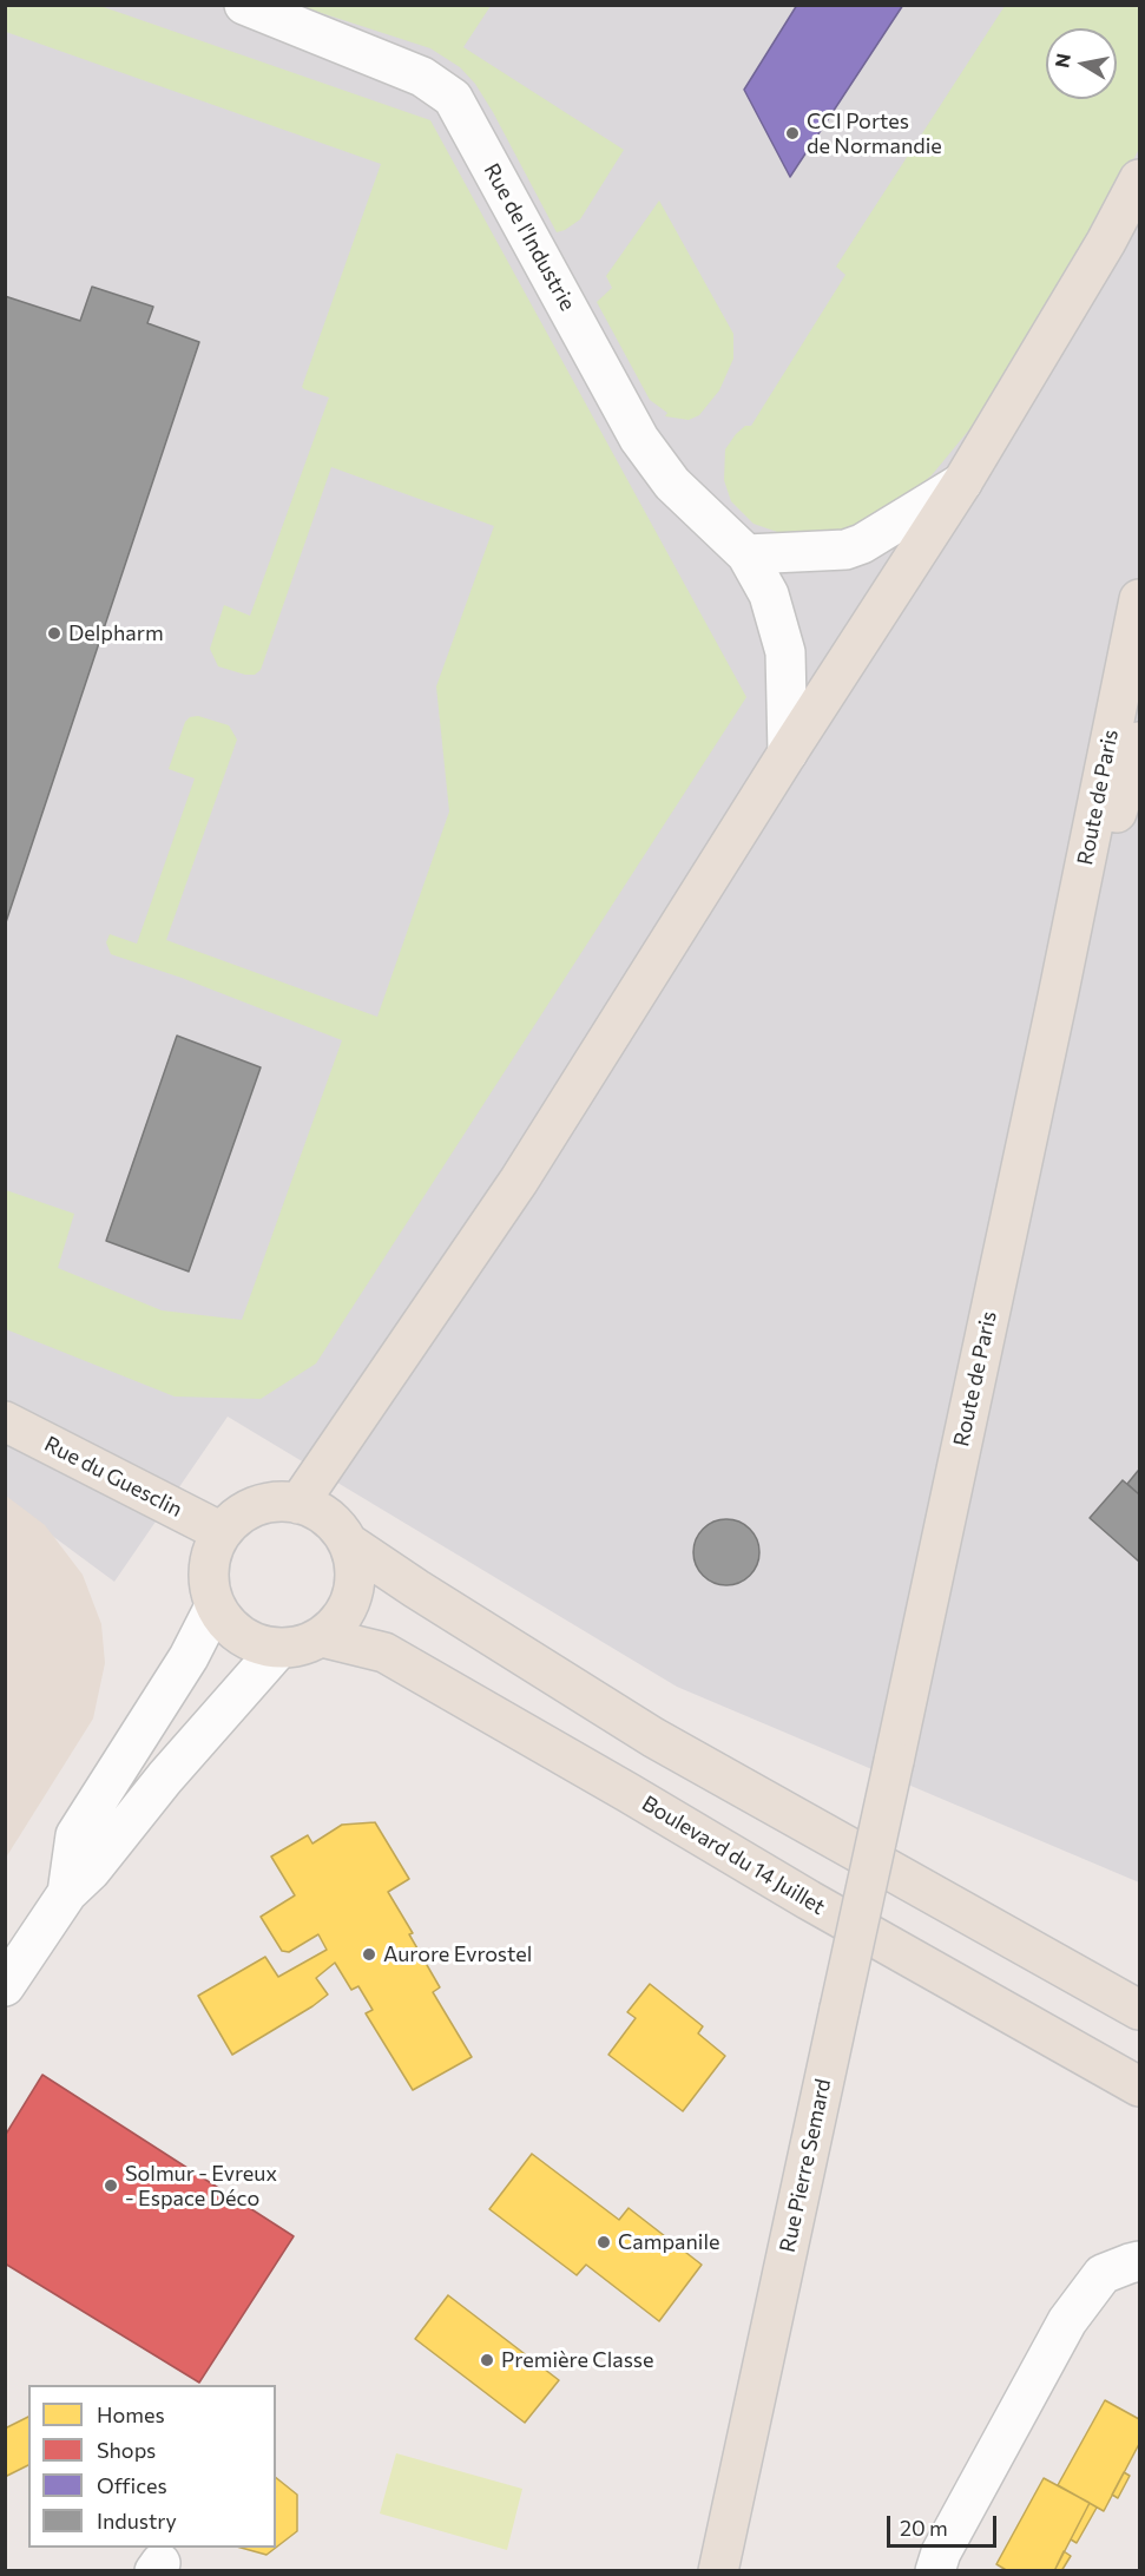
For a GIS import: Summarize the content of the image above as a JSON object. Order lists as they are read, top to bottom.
{
  "streets": {
    "main road": [
      "Route de Paris",
      "Rue du Guesclin",
      "Boulevard du 14 Juillet",
      "Rue Pierre Semard"
    ],
    "street": ["Rue de l'Industrie"]
  },
  "crossings": [
    ["Route de Paris", "Rue Pierre Semard"],
    ["Rue du Guesclin", "Boulevard du 14 Juillet"]
  ],
  "places": [
    "CCI Portes de Normandie",
    "Delpharm",
    "Aurore Evrostel",
    "Solmur - Evreux - Espace Déco",
    "Campanile",
    "Première Classe"
  ],
  "legend": [
    "Homes",
    "Shops",
    "Offices",
    "Industry"
  ],
  "scale_bar": "20 m",
  "north": "left"
}
